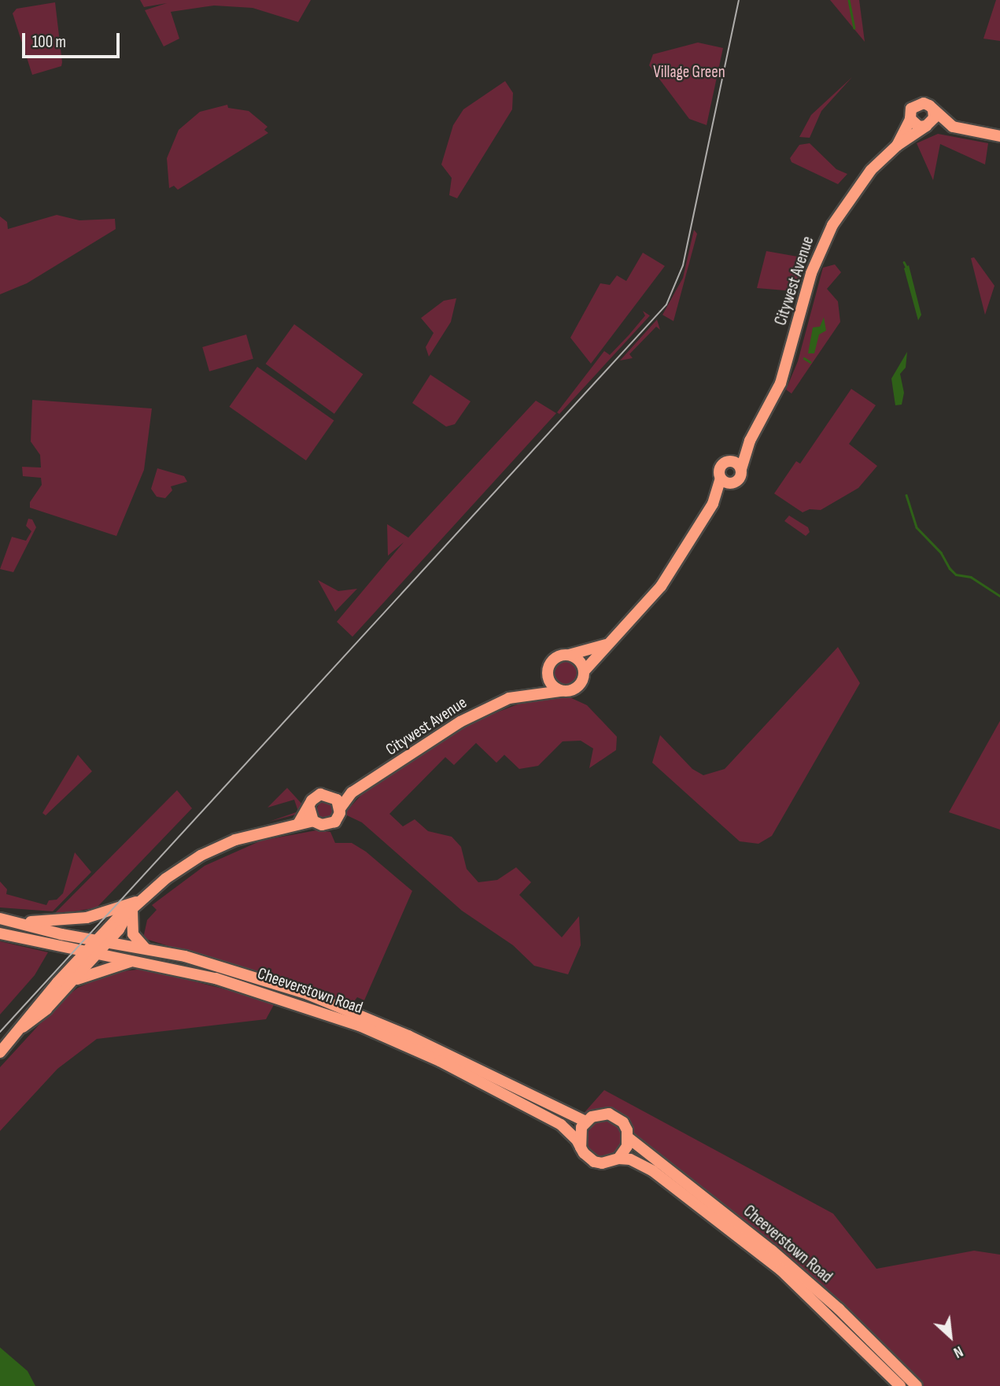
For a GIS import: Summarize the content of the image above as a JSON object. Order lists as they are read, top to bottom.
{
  "streets": {
    "main road": ["Citywest Avenue", "Cheeverstown Road"]
  },
  "parks": ["Village Green"],
  "scale_bar": "100 m",
  "north": "bottom right"
}
